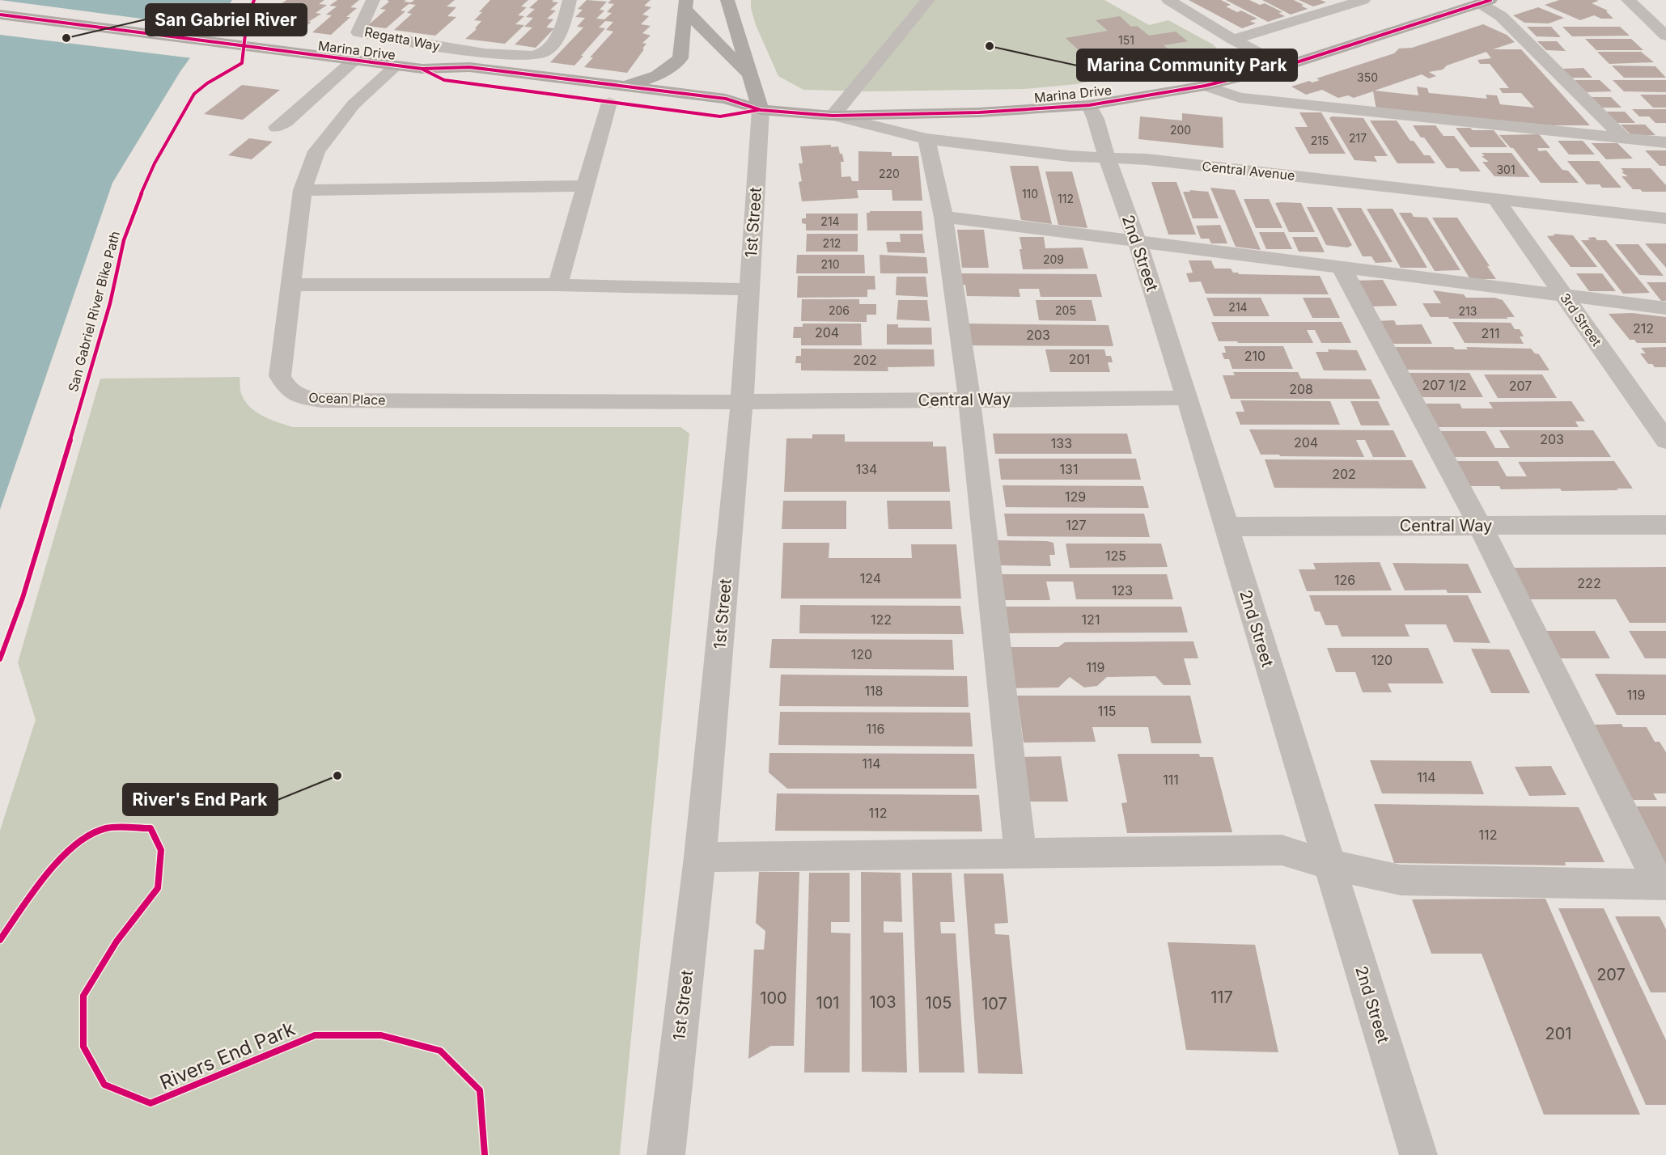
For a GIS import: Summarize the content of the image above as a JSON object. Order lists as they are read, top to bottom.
{
  "streets": {
    "main road": ["Marina Drive", "1st Street"],
    "street": [
      "Regatta Way",
      "Central Avenue",
      "2nd Street",
      "3rd Street",
      "Ocean Place",
      "Central Way"
    ],
    "cycle path": ["San Gabriel River Bike Path", "Rivers End Park"]
  },
  "crossings": [
    ["Regatta Way", "Marina Drive"],
    ["Marina Drive", "Central Avenue"],
    ["Marina Drive", "1st Street"],
    ["Marina Drive", "2nd Street"],
    ["Marina Drive", "Ocean Place"],
    ["Central Avenue", "2nd Street"],
    ["Central Avenue", "3rd Street"],
    ["1st Street", "Ocean Place"],
    ["1st Street", "Central Way"],
    ["2nd Street", "Central Way"],
    ["Ocean Place", "Central Way"]
  ],
  "places": ["San Gabriel River", "Marina Community Park", "River's End Park"],
  "house_numbers": [
    "151",
    "350",
    "200",
    "217",
    "215",
    "301",
    "220",
    "110",
    "112",
    "214",
    "212",
    "209",
    "210",
    "214",
    "206",
    "205",
    "213",
    "212",
    "204",
    "211",
    "203",
    "210",
    "201",
    "202",
    "207 1/2",
    "207",
    "208",
    "203",
    "204",
    "133",
    "134",
    "131",
    "202",
    "129",
    "127",
    "125",
    "124",
    "126",
    "222",
    "123",
    "122",
    "121",
    "120",
    "120",
    "119",
    "118",
    "119",
    "115",
    "116",
    "114",
    "114",
    "111",
    "112",
    "112",
    "207",
    "117",
    "100",
    "103",
    "101",
    "105",
    "107",
    "201"
  ]
}
